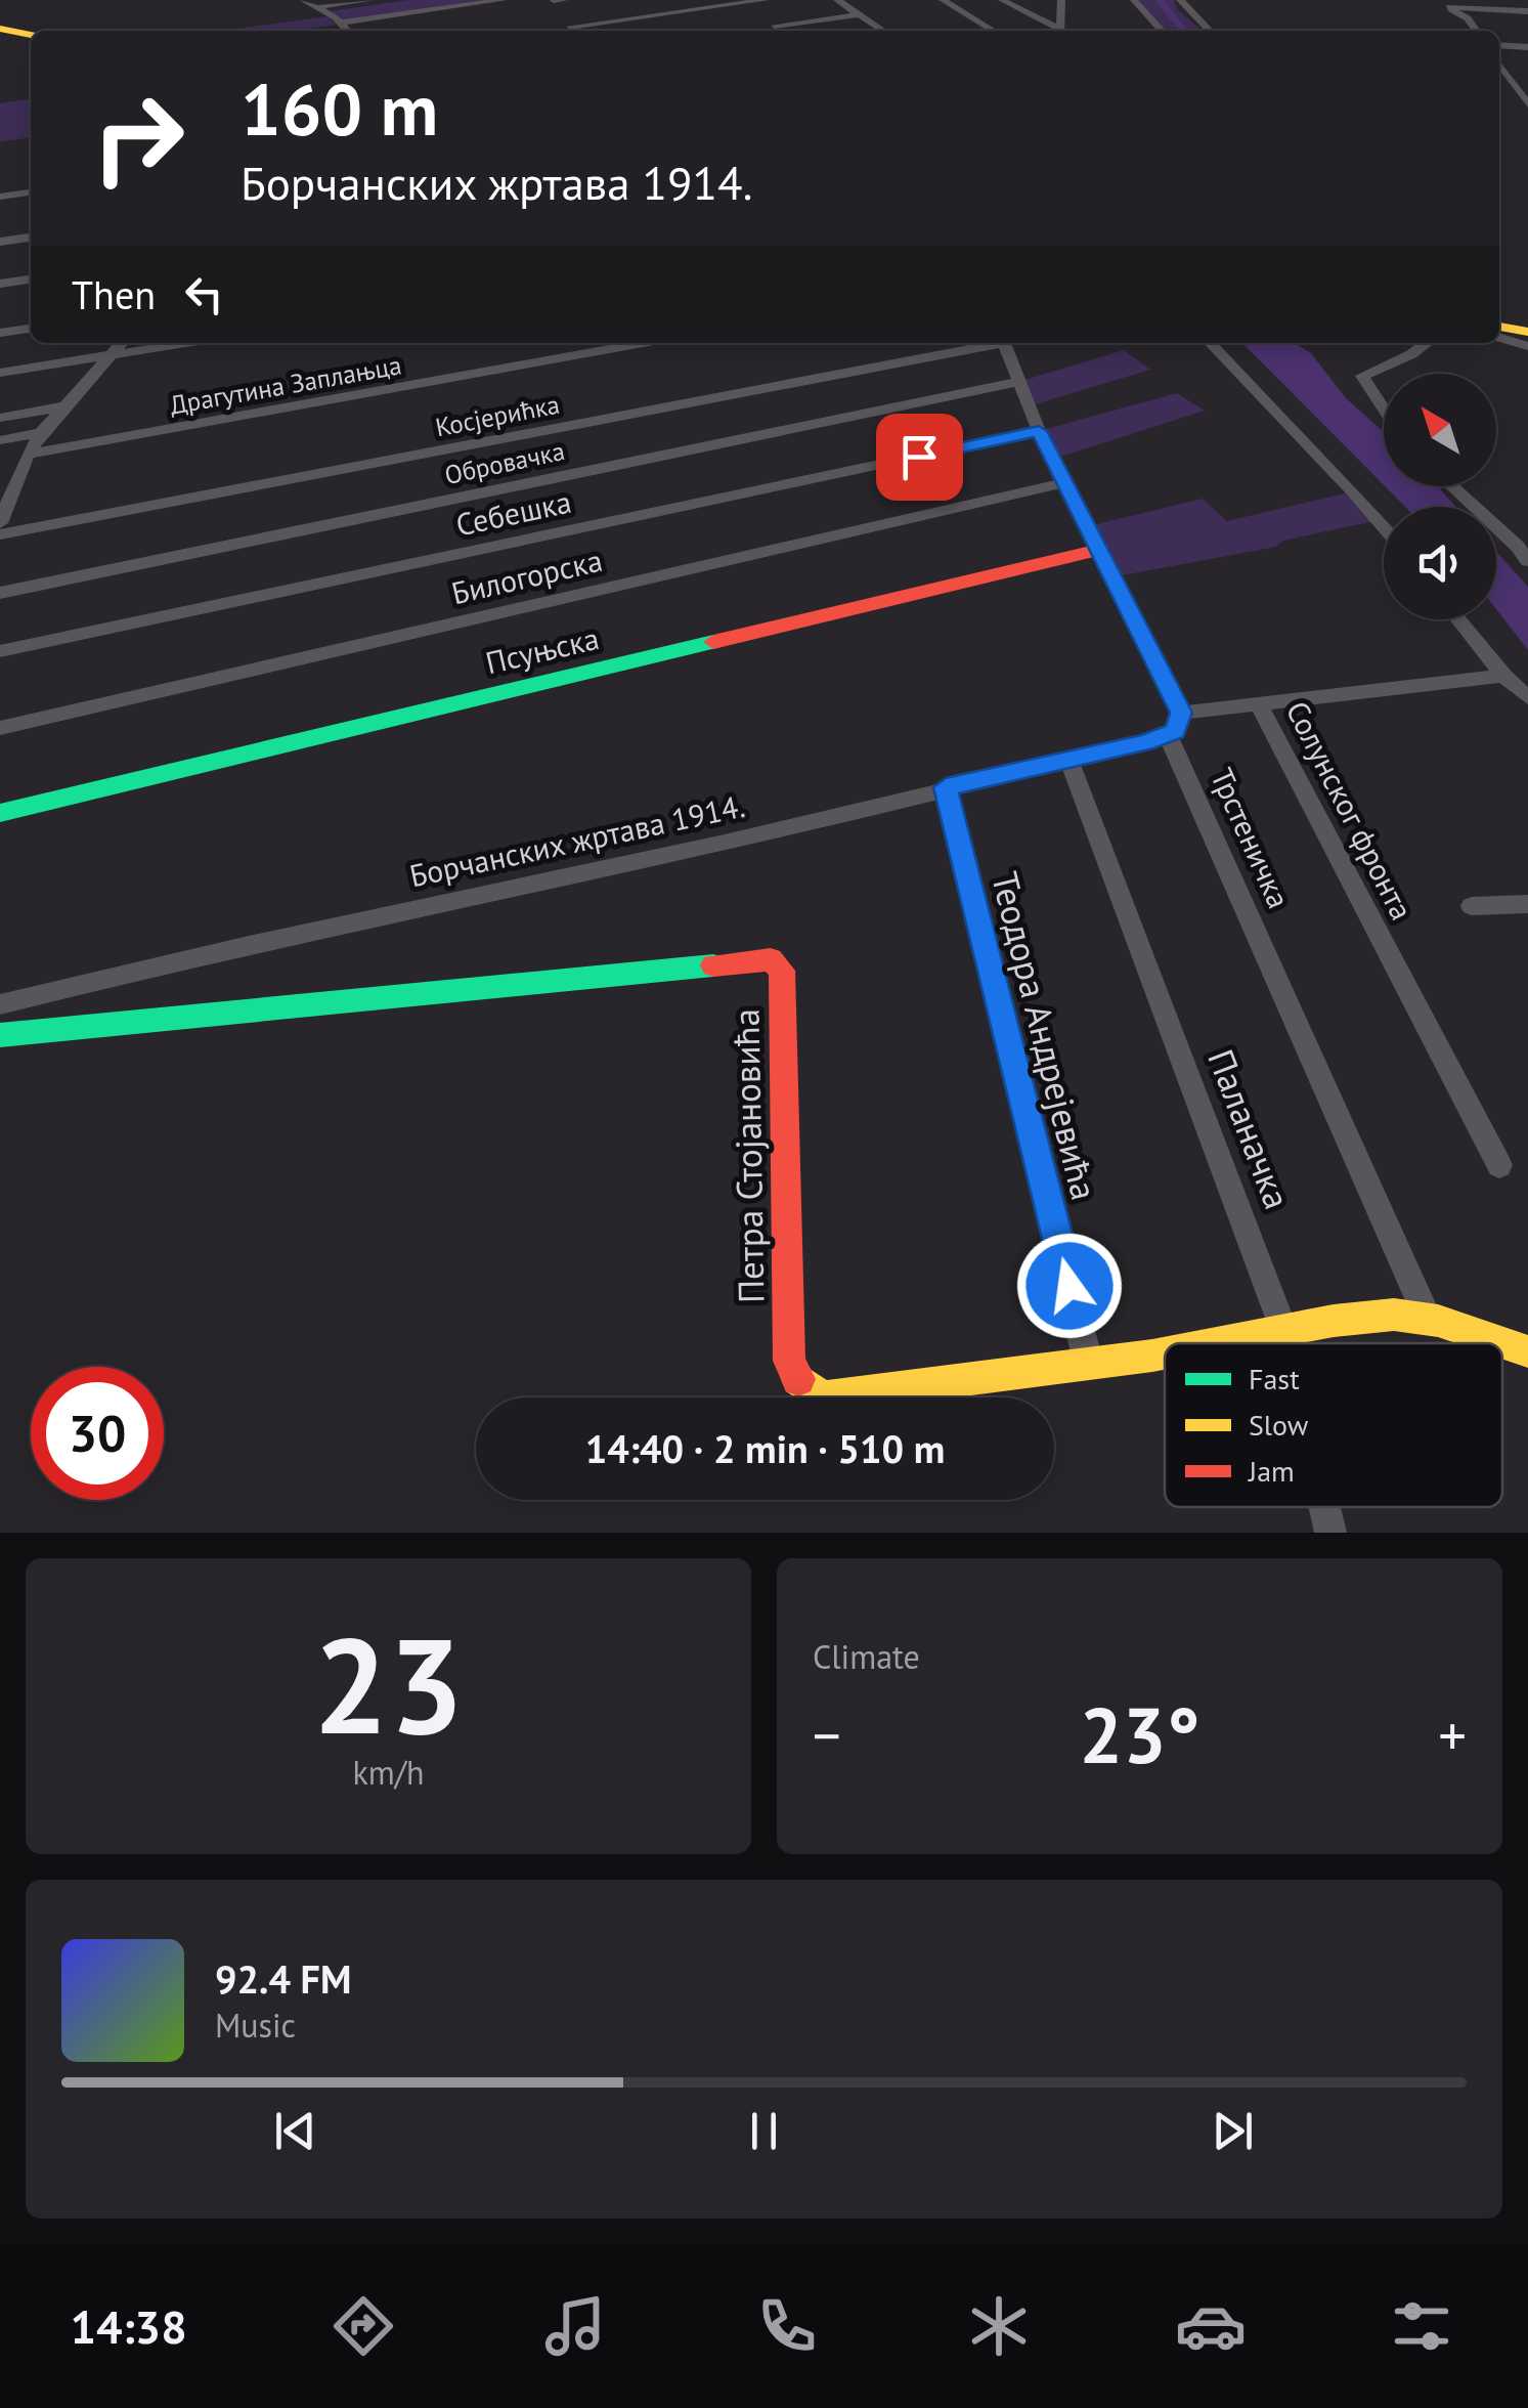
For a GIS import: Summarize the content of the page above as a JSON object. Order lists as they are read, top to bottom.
{
  "streets": {
    "street": [
      "Драгутина Заплањца",
      "Косјерићка",
      "Обровачка",
      "Себешка",
      "Билогорска",
      "Псуњска",
      "Солунског фронта",
      "Трстеничка",
      "Борчанских жртава 1914.",
      "Теодора Андрејевића",
      "Паланачка",
      "Петра Стојановића"
    ]
  },
  "crossings": [
    ["Трстеничка", "Борчанских жртава 1914."],
    ["Трстеничка", "Петра Стојановића"],
    ["Борчанских жртава 1914.", "Теодора Андрејевића"],
    ["Борчанских жртава 1914.", "Паланачка"],
    ["Теодора Андрејевића", "Петра Стојановића"],
    ["Паланачка", "Петра Стојановића"]
  ],
  "legend": ["Fast", "Slow", "Jam"],
  "north": "top left",
  "page": {
    "turn": ["160 m", "Борчанских жртава 1914."],
    "then": "Then",
    "limit": "30",
    "trip": "14:40 · 2 min · 510 m",
    "tile": [
      ["23", "km/h"],
      "Climate"
    ],
    "heat": ["−", "23°", "+"],
    "song": ["92.4 FM", "Music"],
    "tabs": "14:38"
  }
}
